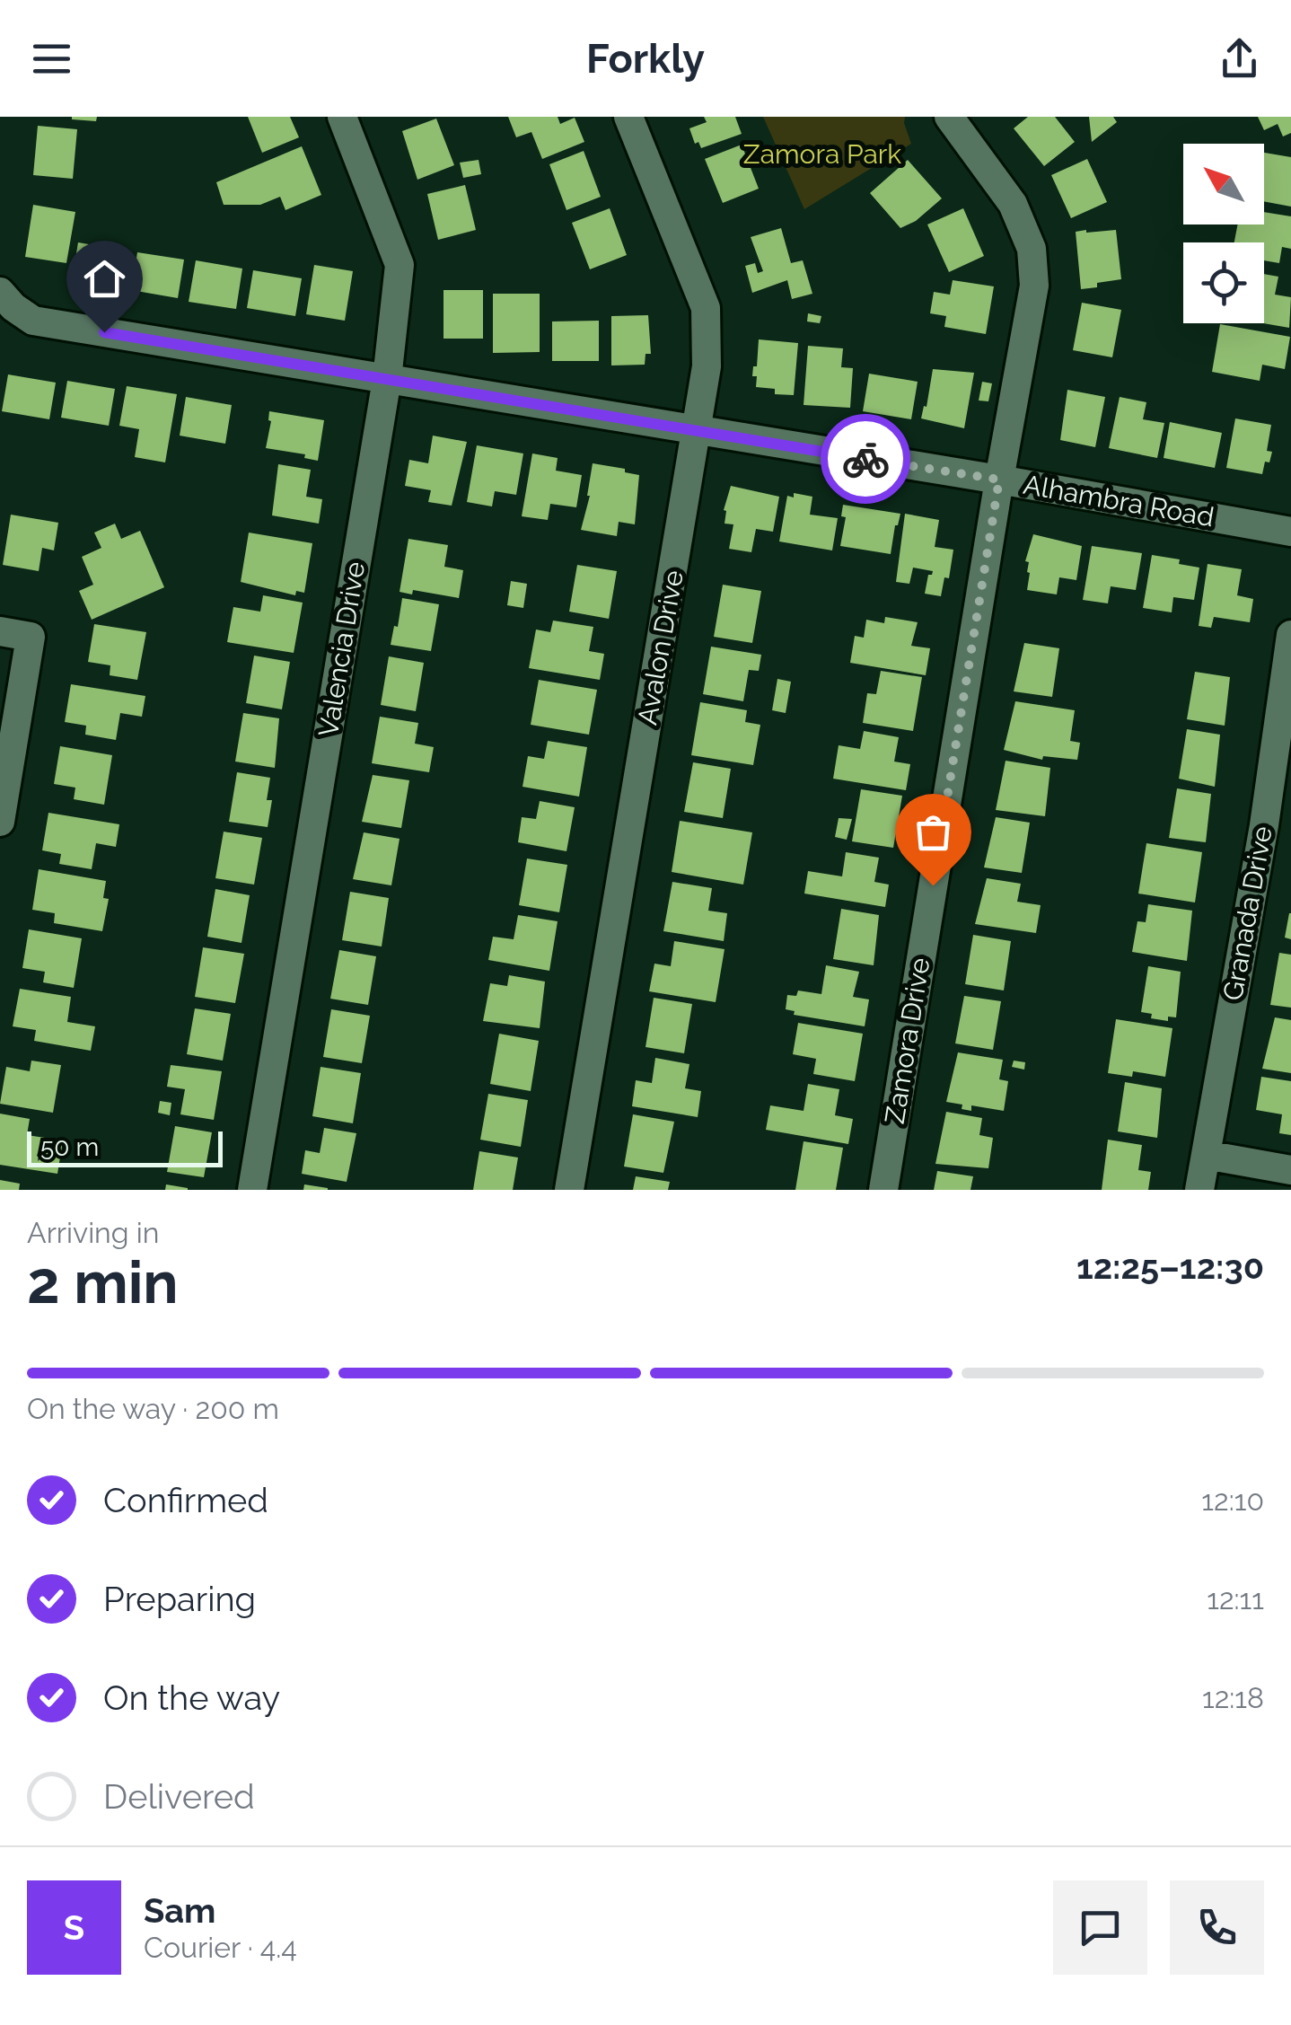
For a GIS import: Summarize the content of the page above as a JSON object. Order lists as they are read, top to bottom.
{
  "streets": {
    "street": [
      "Alhambra Road",
      "Avalon Drive",
      "Valencia Drive",
      "Granada Drive",
      "Zamora Drive"
    ]
  },
  "crossings": [
    ["Alhambra Road", "Avalon Drive"],
    ["Alhambra Road", "Valencia Drive"],
    ["Alhambra Road", "Zamora Drive"]
  ],
  "parks": ["Zamora Park"],
  "scale_bar": "50 m",
  "north": "top left",
  "page": {
    "header": "Forkly",
    "scale": "50 m",
    "heading": ["2 min", "Arriving in", "12:25–12:30"],
    "panel": ["Sam", "Courier · 4.4"],
    "bar": "On the way · 200 m",
    "list": [
      ["Confirmed", "12:10"],
      ["Preparing", "12:11"],
      ["On the way", "12:18"],
      "Delivered"
    ],
    "round": "S"
  }
}
